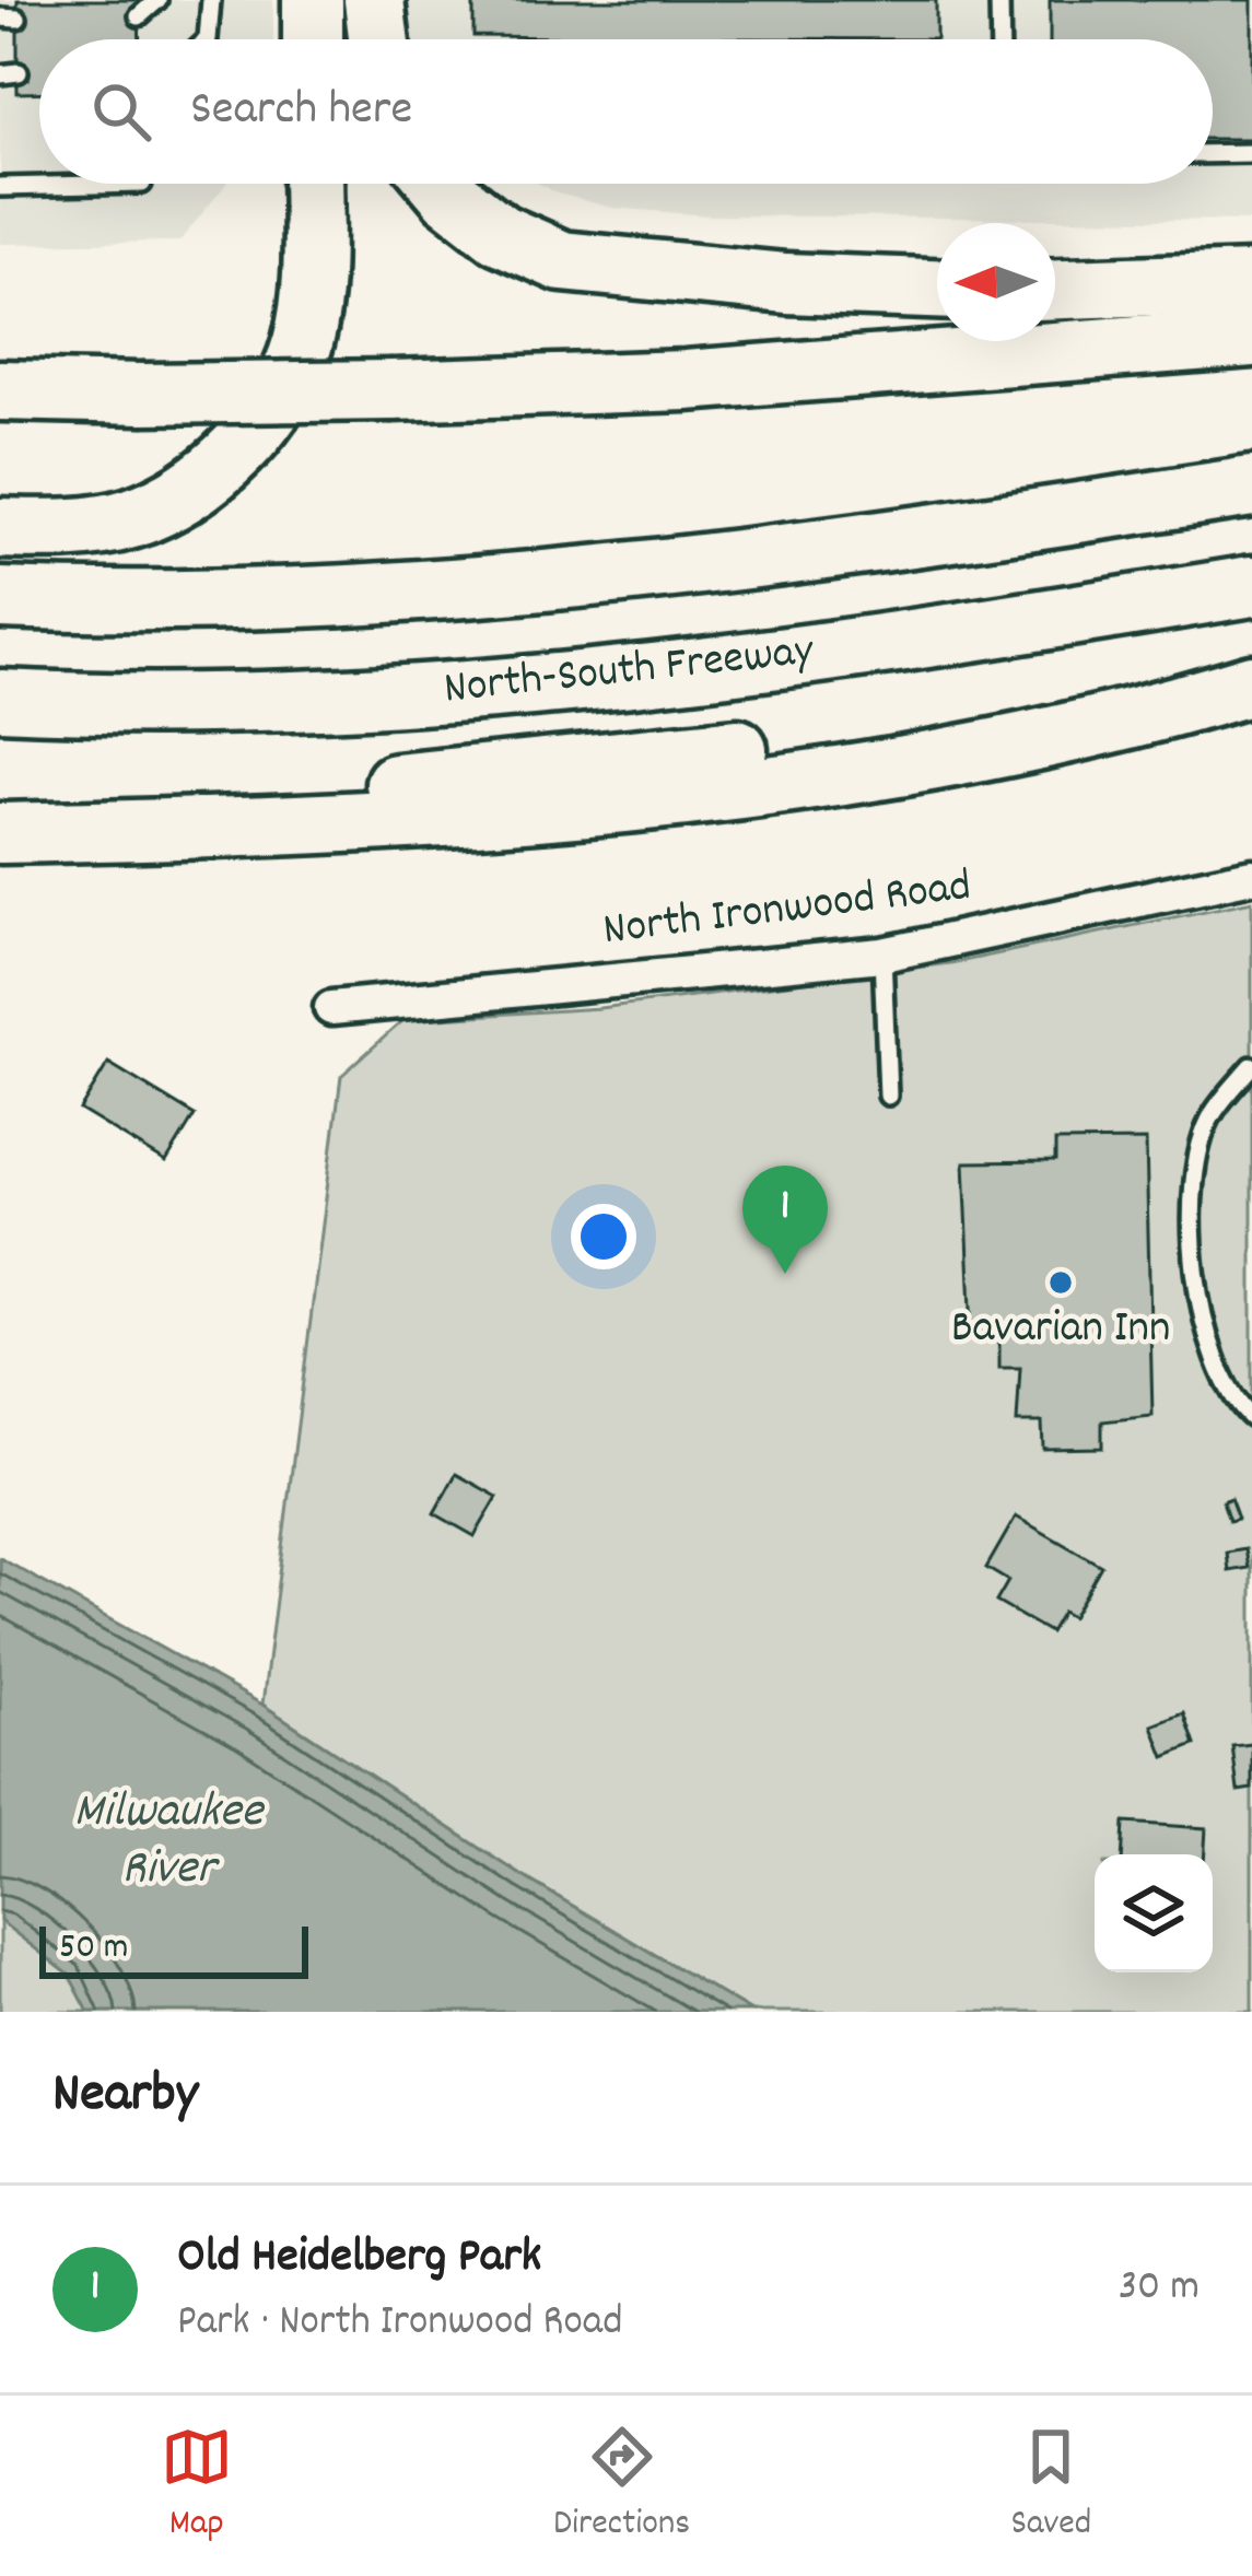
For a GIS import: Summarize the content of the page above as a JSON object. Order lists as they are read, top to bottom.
{
  "streets": {
    "highway": ["North-South Freeway"],
    "street": ["North Ironwood Road"]
  },
  "water": ["Milwaukee River"],
  "places": ["Bavarian Inn"],
  "scale_bar": "50 m",
  "north": "left",
  "page": {
    "search": "Search here",
    "pins": "1",
    "scale": "50 m",
    "heading": "Nearby",
    "list": [
      {
        "mark": "1",
        "name": "Old Heidelberg Park",
        "note": "Park · North Ironwood Road",
        "value": "30 m"
      }
    ],
    "nav": ["Map", "Directions", "Saved"]
  }
}
